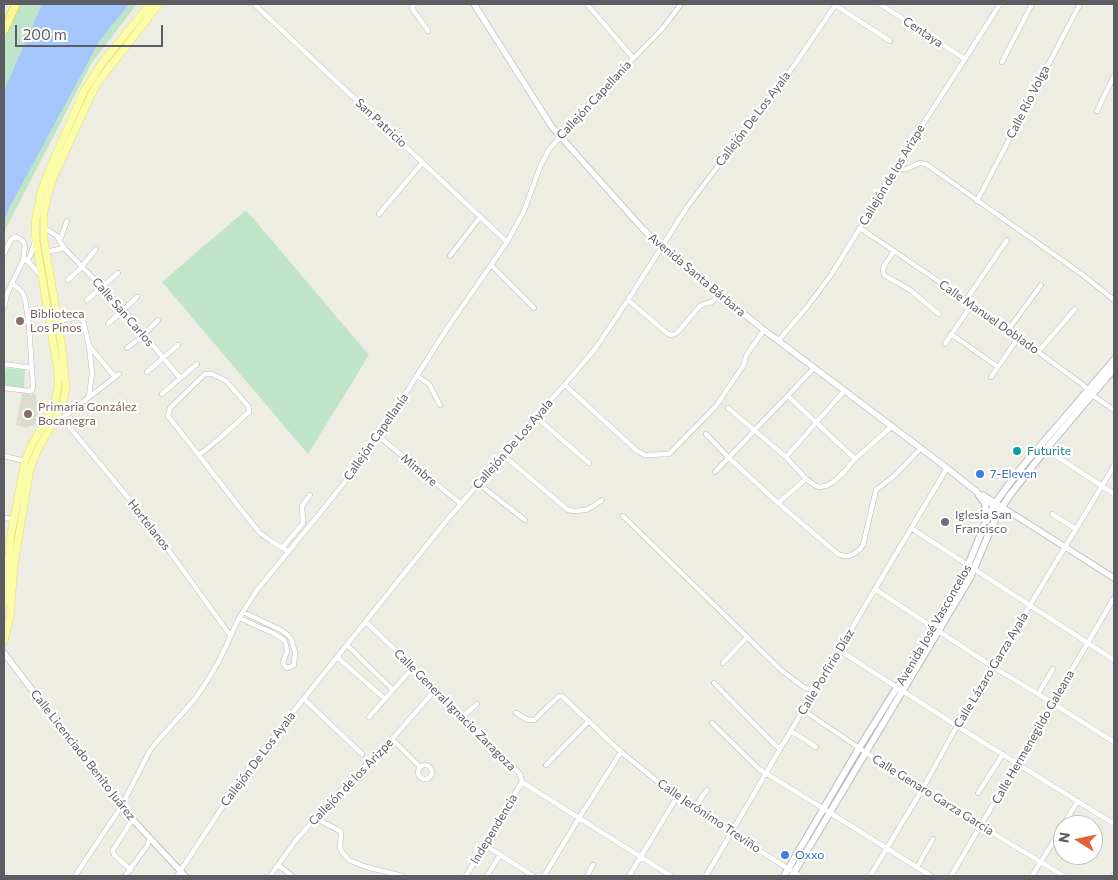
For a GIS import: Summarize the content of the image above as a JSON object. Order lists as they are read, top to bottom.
{
  "streets": {
    "main road": ["Avenida José Vasconcelos"],
    "street": [
      "Centaya",
      "Callejón Capellanía",
      "Calle Río Volga",
      "Callejón De Los Ayala",
      "San Patricio",
      "Callejón de los Arizpe",
      "Avenida Santa Bárbara",
      "Calle San Carlos",
      "Calle Manuel Doblado",
      "Mimbre",
      "Hortelanos",
      "Calle Lázaro Garza Ayala",
      "Calle Porfirio Díaz",
      "Calle General Ignacio Zaragoza",
      "Calle Hermenegildo Galeana",
      "Calle Licenciado Benito Juárez",
      "Calle Genaro Garza Garcia",
      "Calle Jerónimo Treviño",
      "Independencia"
    ]
  },
  "crossings": [
    ["Centaya", "Callejón de los Arizpe"],
    ["Callejón Capellanía", "San Patricio"],
    ["Callejón Capellanía", "Avenida Santa Bárbara"],
    ["Callejón Capellanía", "Mimbre"],
    ["Callejón Capellanía", "Hortelanos"],
    ["Callejón Capellanía", "Calle Licenciado Benito Juárez"],
    ["Callejón De Los Ayala", "Avenida Santa Bárbara"],
    ["Callejón De Los Ayala", "Mimbre"],
    ["Callejón De Los Ayala", "Calle General Ignacio Zaragoza"],
    ["Callejón De Los Ayala", "Calle Licenciado Benito Juárez"],
    ["Callejón de los Arizpe", "Avenida Santa Bárbara"],
    ["Callejón de los Arizpe", "Calle Manuel Doblado"],
    ["Callejón de los Arizpe", "Calle General Ignacio Zaragoza"],
    ["Avenida Santa Bárbara", "Avenida José Vasconcelos"],
    ["Avenida Santa Bárbara", "Calle Lázaro Garza Ayala"],
    ["Avenida Santa Bárbara", "Calle Porfirio Díaz"],
    ["Calle Manuel Doblado", "Avenida José Vasconcelos"],
    ["Avenida José Vasconcelos", "Calle Genaro Garza Garcia"],
    ["Avenida José Vasconcelos", "Calle Jerónimo Treviño"],
    ["Calle Lázaro Garza Ayala", "Calle Genaro Garza Garcia"],
    ["Calle Porfirio Díaz", "Calle Genaro Garza Garcia"],
    ["Calle Porfirio Díaz", "Calle Jerónimo Treviño"],
    ["Calle General Ignacio Zaragoza", "Independencia"],
    ["Calle Hermenegildo Galeana", "Calle Genaro Garza Garcia"]
  ],
  "places": [
    "Biblioteca Los Pinos",
    "Primaria González Bocanegra",
    "Futurite",
    "7-Eleven",
    "Iglesia San Francisco",
    "Oxxo"
  ],
  "scale_bar": "200 m",
  "north": "left"
}
